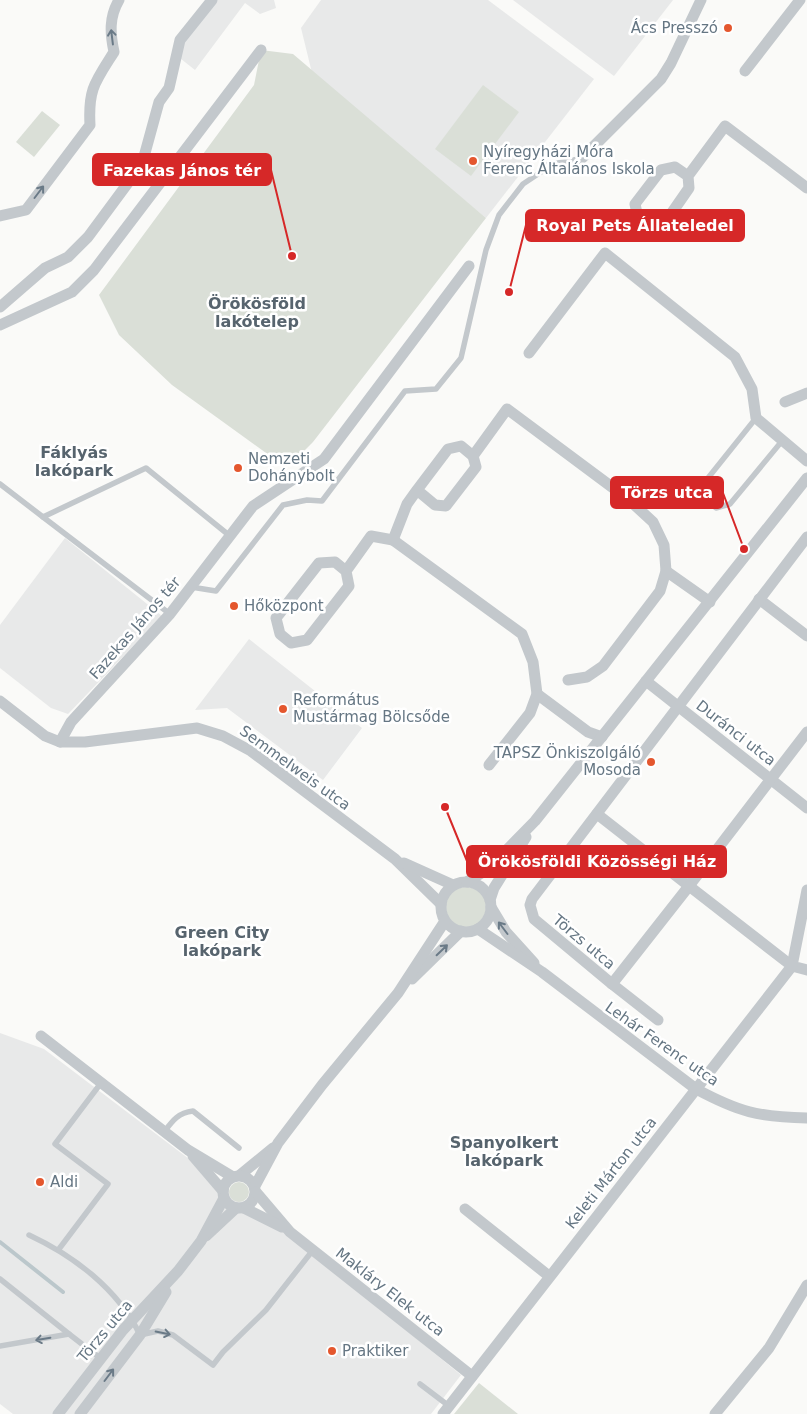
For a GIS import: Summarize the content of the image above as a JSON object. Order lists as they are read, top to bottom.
{
  "streets": {
    "street": [
      "Fazekas János tér",
      "Duránci utca",
      "Semmelweis utca",
      "Törzs utca",
      "Lehár Ferenc utca",
      "Keleti Márton utca",
      "Makláry Elek utca"
    ]
  },
  "crossings": [
    ["Fazekas János tér", "Semmelweis utca"],
    ["Duránci utca", "Törzs utca"],
    ["Semmelweis utca", "Lehár Ferenc utca"],
    ["Törzs utca", "Makláry Elek utca"],
    ["Lehár Ferenc utca", "Keleti Márton utca"],
    ["Keleti Márton utca", "Makláry Elek utca"]
  ],
  "districts": [
    "Örökösföld lakótelep",
    "Fáklyás lakópark",
    "Green City lakópark",
    "Spanyolkert lakópark"
  ],
  "places": [
    "Ács Presszó",
    "Nyíregyházi Móra Ferenc Általános Iskola",
    "Fazekas János tér",
    "Royal Pets Állateledel",
    "Nemzeti Dohánybolt",
    "Törzs utca",
    "Hőközpont",
    "Református Mustármag Bölcsőde",
    "TAPSZ Önkiszolgáló Mosoda",
    "Örökösföldi Közösségi Ház",
    "Aldi",
    "Praktiker"
  ]
}
